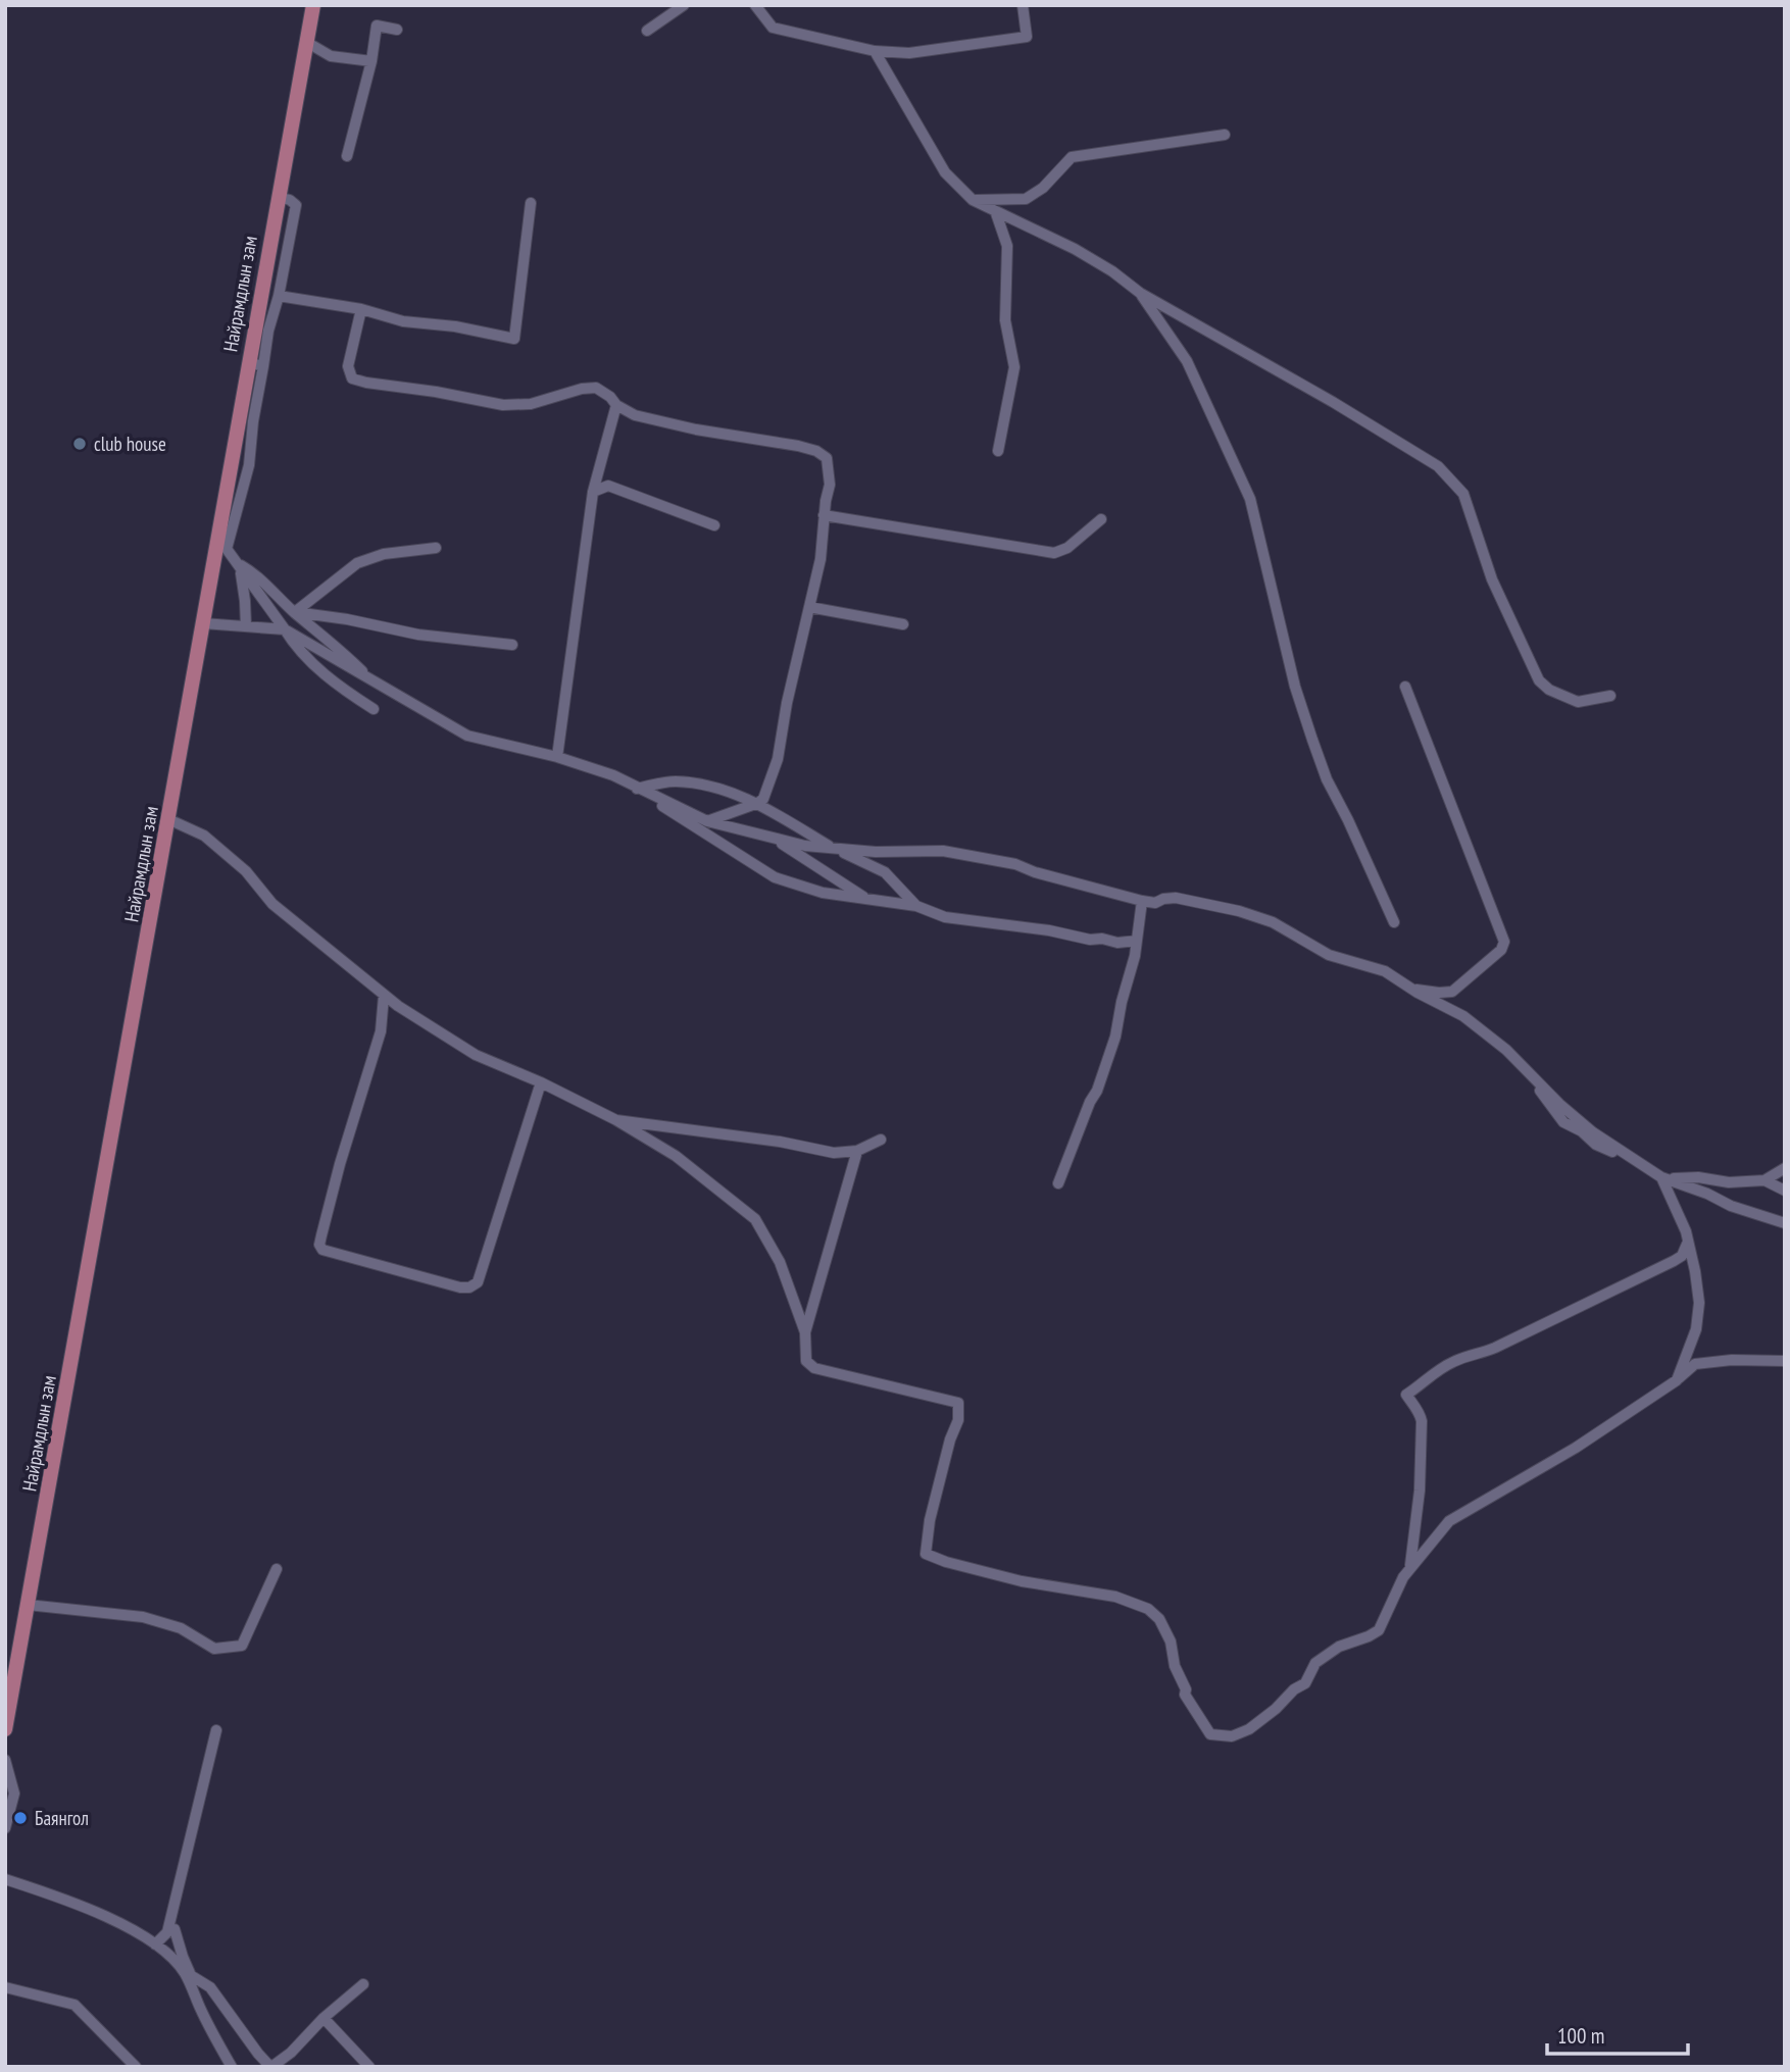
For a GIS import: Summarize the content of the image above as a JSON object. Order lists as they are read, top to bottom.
{
  "streets": {
    "main road": ["Найрамдлын зам"]
  },
  "places": ["club house", "Баянгол"],
  "scale_bar": "100 m"
}
